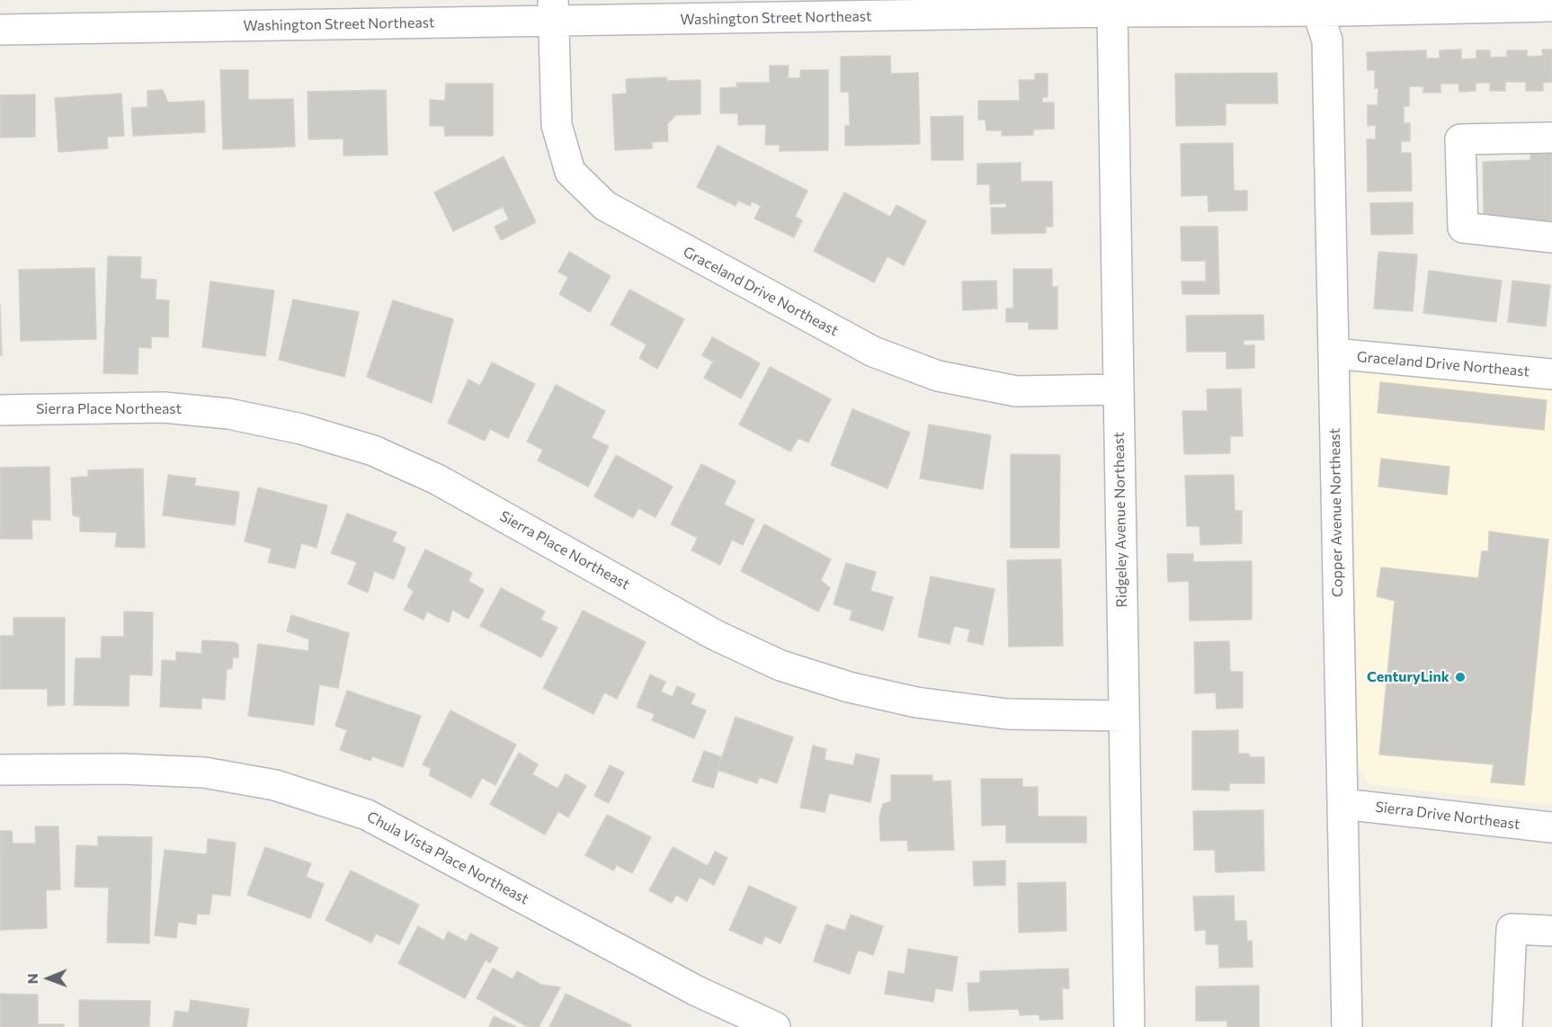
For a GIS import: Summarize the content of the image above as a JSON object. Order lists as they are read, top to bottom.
{
  "streets": {
    "street": [
      "Washington Street Northeast",
      "Graceland Drive Northeast",
      "Sierra Place Northeast",
      "Copper Avenue Northeast",
      "Ridgeley Avenue Northeast",
      "Sierra Drive Northeast",
      "Chula Vista Place Northeast"
    ]
  },
  "crossings": [
    ["Washington Street Northeast", "Graceland Drive Northeast"],
    ["Washington Street Northeast", "Copper Avenue Northeast"],
    ["Washington Street Northeast", "Ridgeley Avenue Northeast"],
    ["Graceland Drive Northeast", "Copper Avenue Northeast"],
    ["Graceland Drive Northeast", "Ridgeley Avenue Northeast"],
    ["Sierra Place Northeast", "Ridgeley Avenue Northeast"],
    ["Copper Avenue Northeast", "Sierra Drive Northeast"]
  ],
  "places": ["CenturyLink"],
  "north": "left"
}
